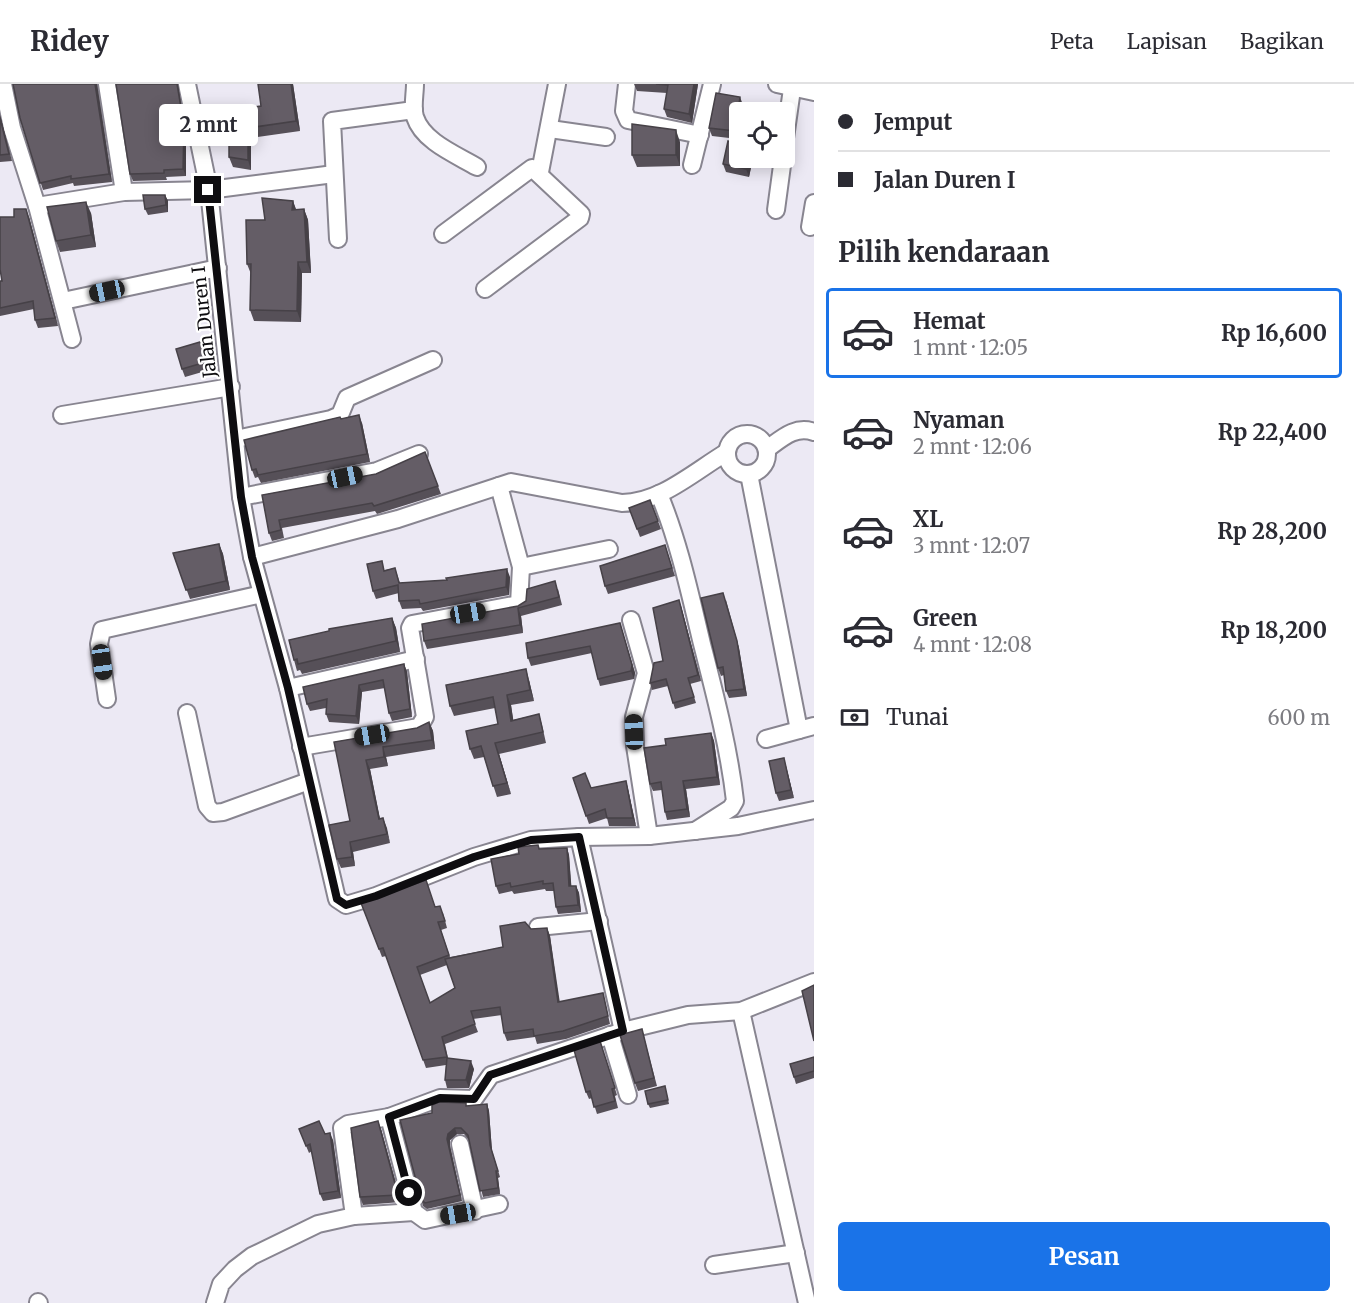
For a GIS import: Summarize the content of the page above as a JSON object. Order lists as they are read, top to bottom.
{
  "streets": {
    "street": ["Jalan Duren I"]
  },
  "page": {
    "header": "Ridey",
    "nav": ["Peta", "Lapisan", "Bagikan"],
    "banner": ["Jemput", "Jalan Duren I"],
    "bubble": "2 mnt",
    "heading": "Pilih kendaraan",
    "list": [
      {
        "name": "Hemat",
        "note": "1 mnt · 12:05",
        "value": "Rp 16,600"
      },
      {
        "name": "Nyaman",
        "note": "2 mnt · 12:06",
        "value": "Rp 22,400"
      },
      {
        "name": "XL",
        "note": "3 mnt · 12:07",
        "value": "Rp 28,200"
      },
      {
        "name": "Green",
        "note": "4 mnt · 12:08",
        "value": "Rp 18,200"
      }
    ],
    "pay": ["Tunai", "600 m"],
    "buttons": "Pesan"
  }
}
